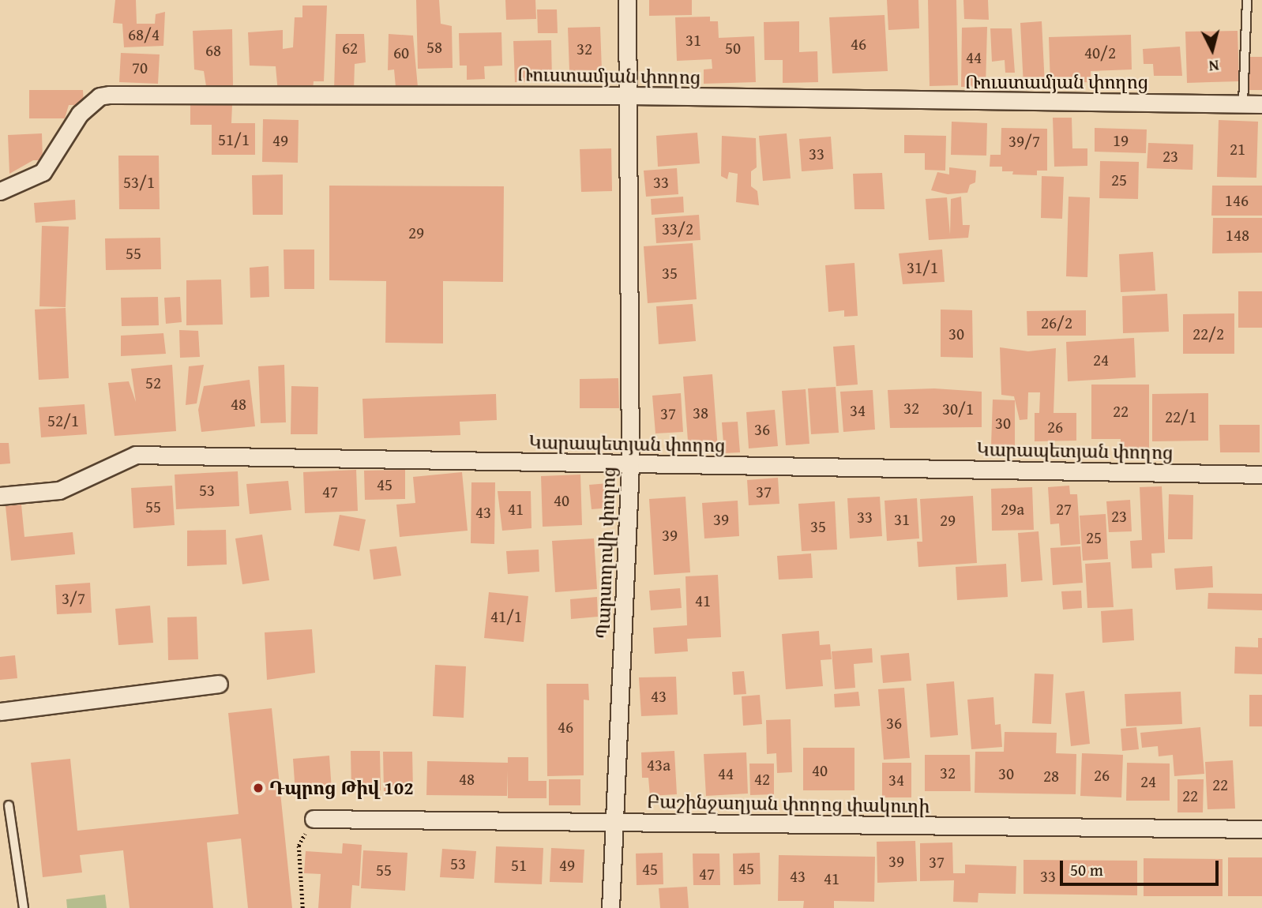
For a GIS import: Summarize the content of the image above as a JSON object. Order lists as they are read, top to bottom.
{
  "streets": {
    "street": [
      "Ռուստամյան փողոց",
      "Կարապետյան փողոց",
      "Պարսողովի փողոց",
      "Բաշինջաղյան փողոց փակուղի"
    ]
  },
  "crossings": [
    ["Ռուստամյան փողոց", "Պարսողովի փողոց"],
    ["Կարապետյան փողոց", "Պարսողովի փողոց"],
    ["Պարսողովի փողոց", "Բաշինջաղյան փողոց փակուղի"]
  ],
  "places": ["Դպրոց Թիվ 102"],
  "house_numbers": [
    "68/4",
    "31",
    "46",
    "58",
    "62",
    "50",
    "32",
    "68",
    "60",
    "40/2",
    "44",
    "70",
    "51/1",
    "49",
    "19",
    "39/7",
    "21",
    "33",
    "23",
    "25",
    "53/1",
    "33",
    "146",
    "33/2",
    "29",
    "148",
    "55",
    "31/1",
    "35",
    "26/2",
    "30",
    "22/2",
    "24",
    "52",
    "48",
    "32",
    "30/1",
    "34",
    "22",
    "38",
    "37",
    "22/1",
    "52/1",
    "30",
    "26",
    "36",
    "45",
    "53",
    "47",
    "37",
    "40",
    "55",
    "41",
    "29a",
    "27",
    "43",
    "23",
    "33",
    "39",
    "31",
    "29",
    "35",
    "39",
    "25",
    "3/7",
    "41",
    "41/1",
    "43",
    "36",
    "46",
    "43a",
    "40",
    "32",
    "44",
    "30",
    "26",
    "28",
    "48",
    "42",
    "34",
    "24",
    "22",
    "22",
    "39",
    "37",
    "53",
    "51",
    "49",
    "45",
    "45",
    "55",
    "47",
    "43",
    "33",
    "41"
  ],
  "scale_bar": "50 m",
  "north": "bottom"
}
